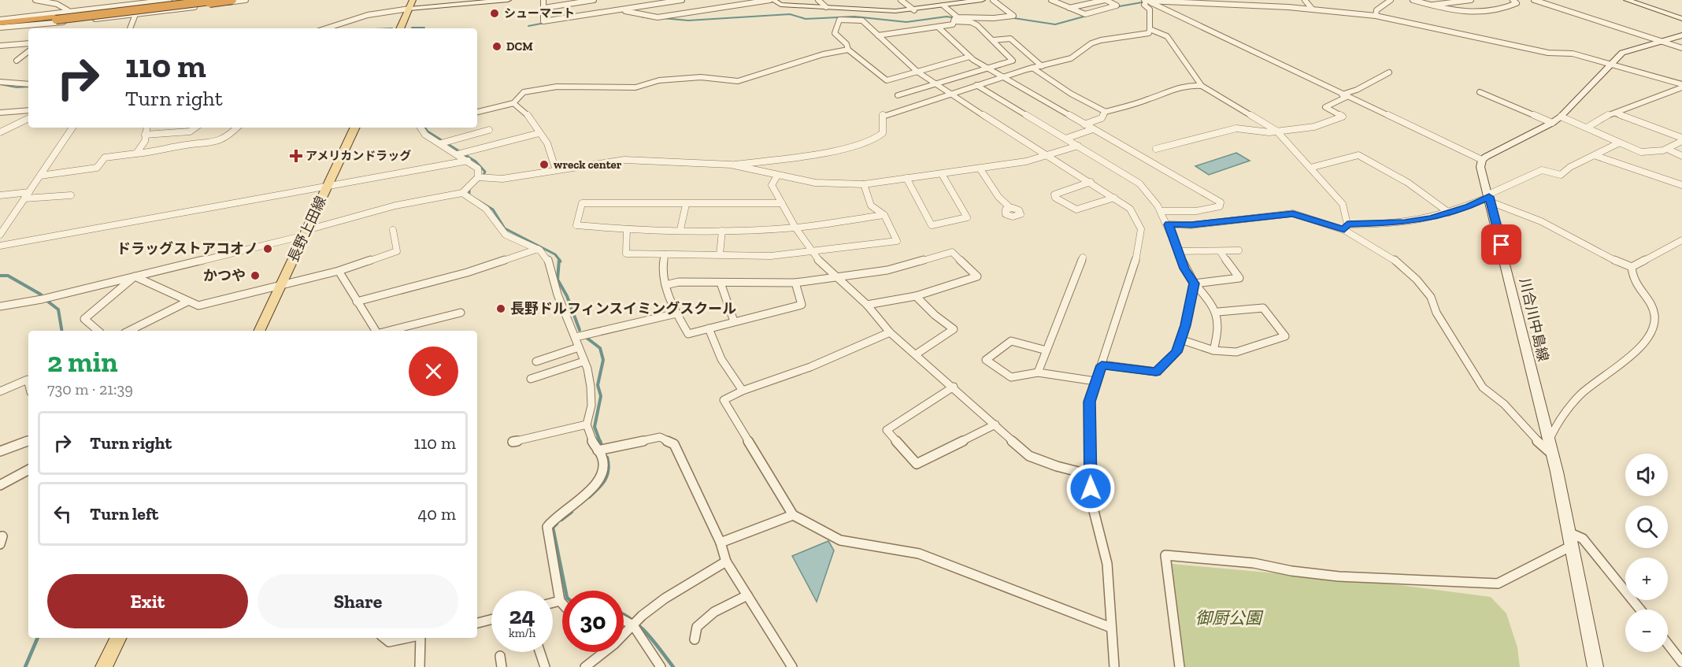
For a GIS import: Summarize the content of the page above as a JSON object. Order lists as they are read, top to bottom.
{
  "streets": {
    "main road": ["長野上田線", "川合川中島線"]
  },
  "parks": ["御厨公園"],
  "places": {
    "other": [
      "シューマート",
      "DCM",
      "wreck center",
      "ドラッグストアコオノ",
      "かつや",
      "長野ドルフィンスイミングスクール"
    ],
    "health": ["アメリカンドラッグ"]
  },
  "page": {
    "turn": ["110 m", "Turn right"],
    "heading": ["2 min", "730 m · 21:39"],
    "list": [
      {
        "name": "Turn right",
        "value": "110 m"
      },
      {
        "name": "Turn left",
        "value": "40 m"
      }
    ],
    "map_buttons": ["+", "−"],
    "buttons": ["Exit", "Share"],
    "speed": "24 km/h",
    "limit": "30"
  }
}
